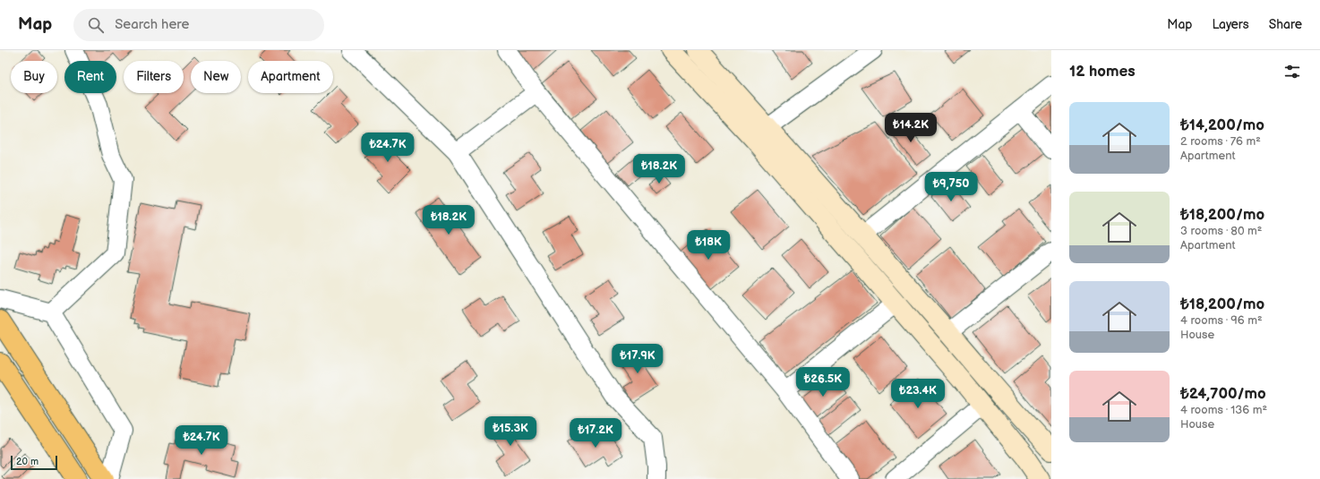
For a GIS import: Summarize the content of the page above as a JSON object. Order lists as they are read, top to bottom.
{
  "scale_bar": "20 m",
  "page": {
    "header": "Map",
    "search": "Search here",
    "nav": ["Map", "Layers", "Share"],
    "heading": "12 homes",
    "chip": [
      "Buy",
      "Rent",
      "Filters",
      "New",
      "Apartment"
    ],
    "list": [
      {
        "name": "₺14,200/mo",
        "note": "2 rooms · 76 m² · Apartment"
      },
      {
        "name": "₺18,200/mo",
        "note": "3 rooms · 80 m² · Apartment"
      },
      {
        "name": "₺18,200/mo",
        "note": "4 rooms · 96 m² · House"
      },
      {
        "name": "₺24,700/mo",
        "note": "4 rooms · 136 m² · House"
      }
    ],
    "price": [
      "₺14.2K",
      "₺24.7K",
      "₺18.2K",
      "₺9,750",
      "₺18.2K",
      "₺18K",
      "₺17.9K",
      "₺26.5K",
      "₺23.4K",
      "₺15.3K",
      "₺17.2K",
      "₺24.7K"
    ],
    "scale": "20 m"
  }
}
